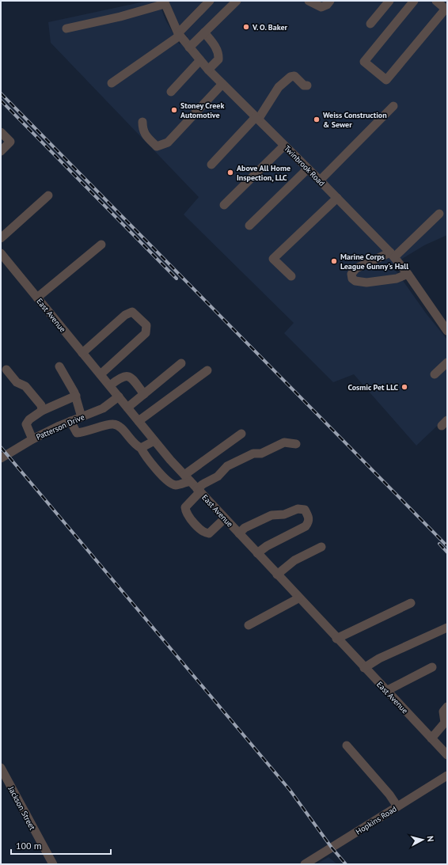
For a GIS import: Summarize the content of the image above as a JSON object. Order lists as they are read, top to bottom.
{
  "streets": {
    "street": [
      "Twinbrook Road",
      "East Avenue",
      "Patterson Drive",
      "Jackson Street",
      "Hopkins Road"
    ]
  },
  "crossings": [
    ["East Avenue", "Patterson Drive"]
  ],
  "places": [
    "V. O. Baker",
    "Stoney Creek Automotive",
    "Weiss Construction & Sewer",
    "Above All Home Inspection, LLC",
    "Marine Corps League Gunny's Hall",
    "Cosmic Pet LLC"
  ],
  "scale_bar": "100 m",
  "north": "right"
}
